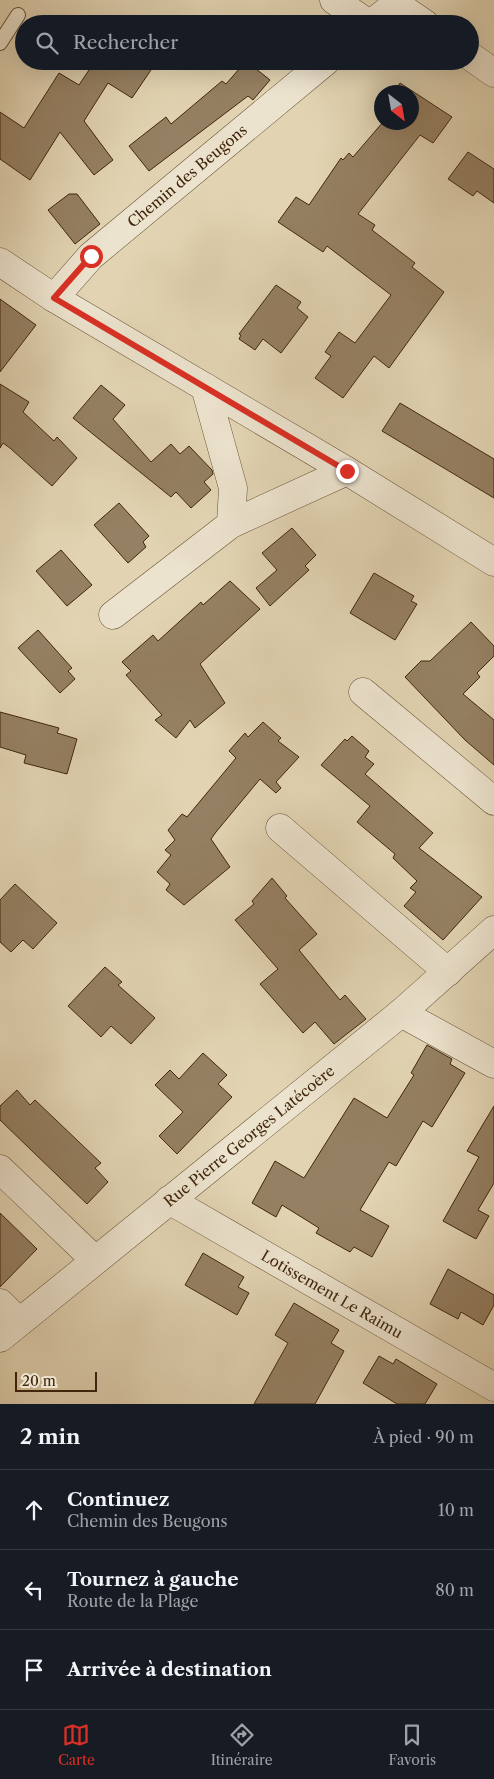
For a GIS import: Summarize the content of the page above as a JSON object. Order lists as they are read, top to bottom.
{
  "streets": {
    "street": ["Chemin des Beugons", "Rue Pierre Georges Latécoère", "Lotissement Le Raimu"]
  },
  "crossings": [
    ["Rue Pierre Georges Latécoère", "Lotissement Le Raimu"]
  ],
  "scale_bar": "20 m",
  "north": "bottom right",
  "page": {
    "search": "Rechercher",
    "scale": "20 m",
    "heading": ["2 min", "À pied · 90 m"],
    "list": [
      ["Continuez", "Chemin des Beugons", "10 m"],
      ["Tournez à gauche", "Route de la Plage", "80 m"],
      "Arrivée à destination"
    ],
    "nav": ["Carte", "Itinéraire", "Favoris"]
  }
}
